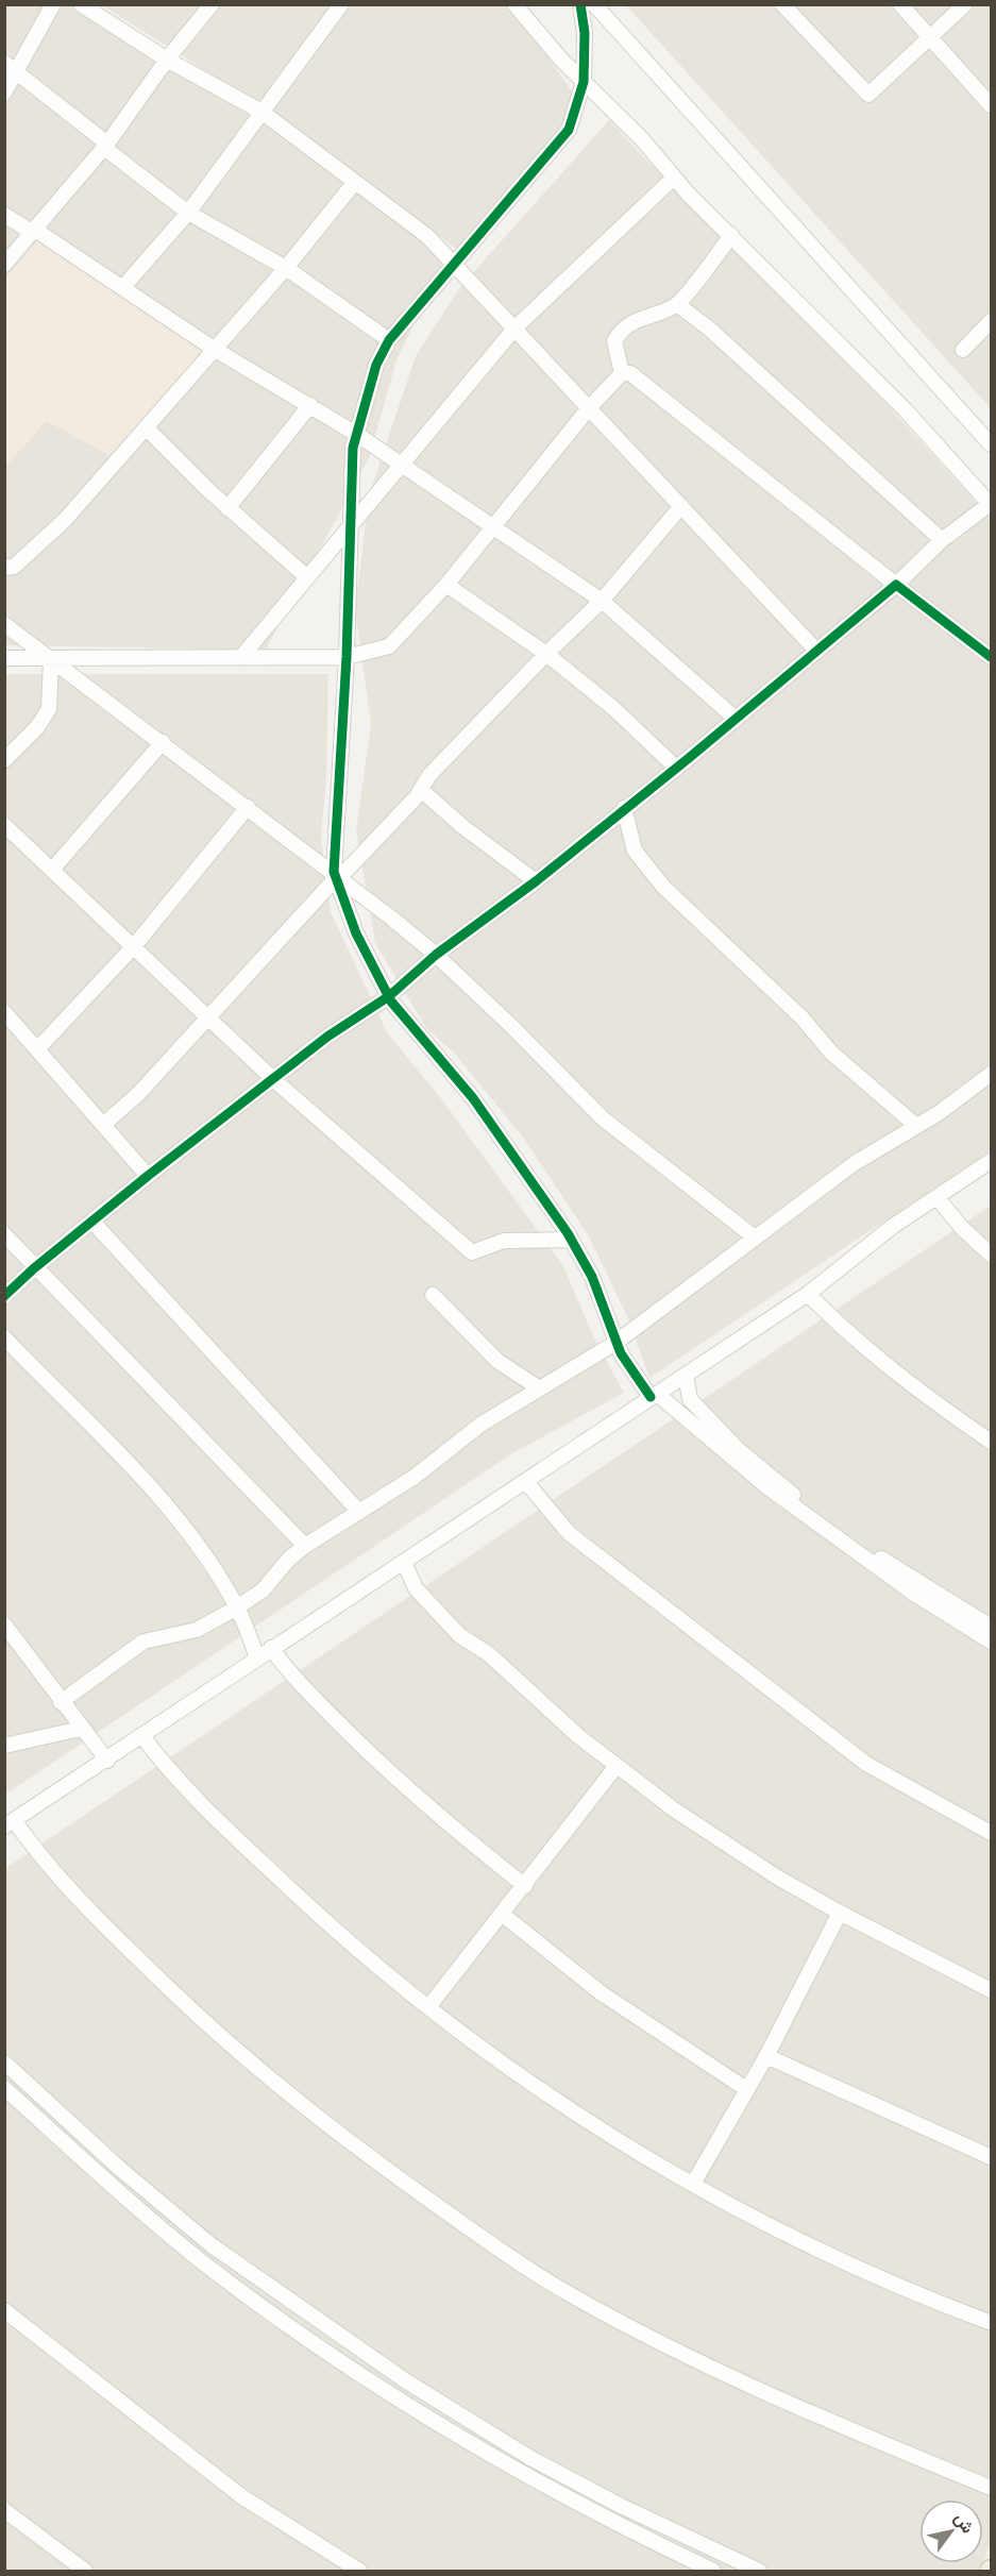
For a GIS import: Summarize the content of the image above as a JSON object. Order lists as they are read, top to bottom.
{
  "north": "top right"
}
